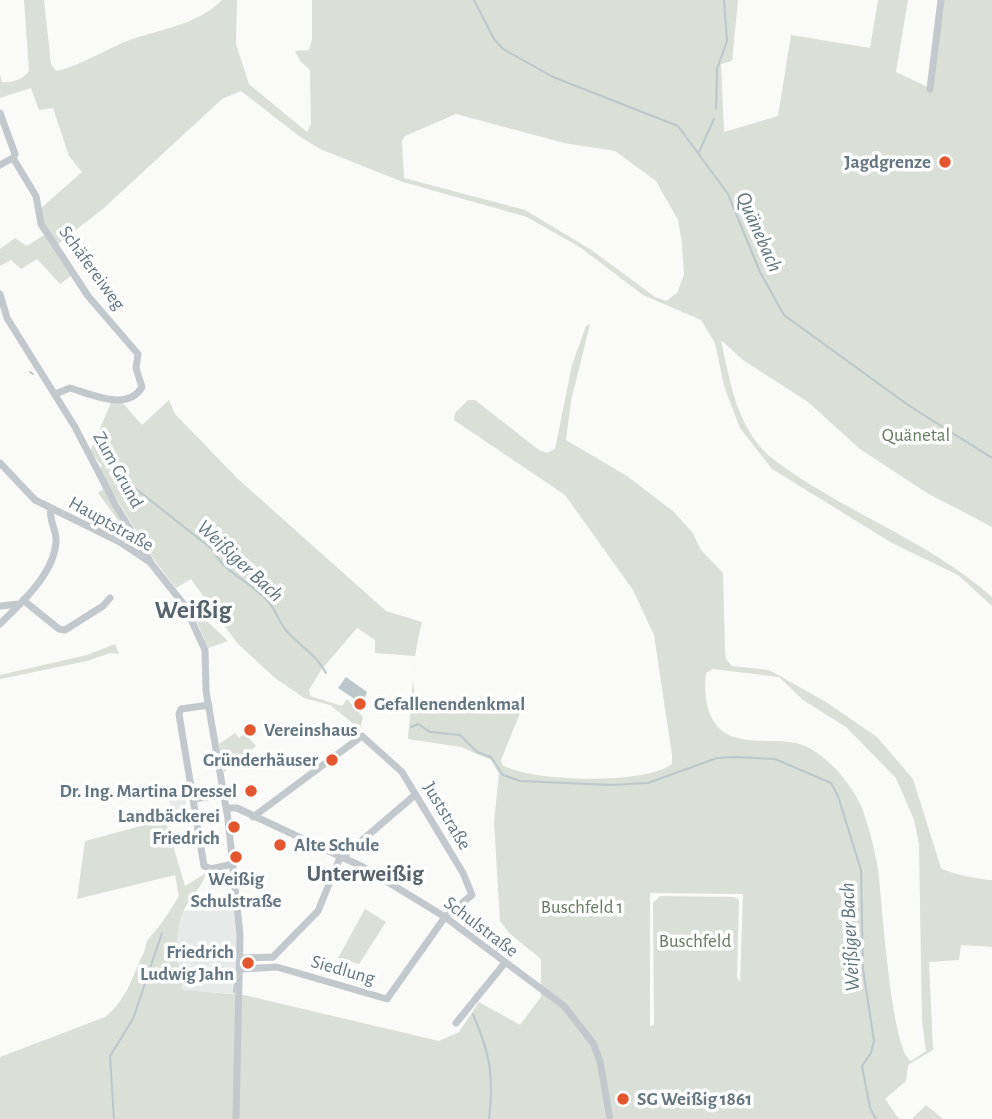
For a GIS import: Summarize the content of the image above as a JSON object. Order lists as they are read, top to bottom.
{
  "streets": {
    "street": [
      "Schäfereiweg",
      "Zum Grund",
      "Hauptstraße",
      "Juststraße",
      "Schulstraße",
      "Siedlung"
    ]
  },
  "crossings": [
    ["Schäfereiweg", "Zum Grund"],
    ["Zum Grund", "Hauptstraße"],
    ["Hauptstraße", "Schulstraße"],
    ["Hauptstraße", "Siedlung"],
    ["Juststraße", "Schulstraße"],
    ["Juststraße", "Siedlung"],
    ["Schulstraße", "Siedlung"]
  ],
  "districts": ["Weißig", "Unterweißig"],
  "water": ["Quänebach", "Weißiger Bach"],
  "parks": ["Quänetal", "Buschfeld 1", "Buschfeld"],
  "places": [
    "Jagdgrenze",
    "Gefallenendenkmal",
    "Vereinshaus",
    "Gründerhäuser",
    "Dr. Ing. Martina Dressel",
    "Landbäckerei Friedrich",
    "Alte Schule",
    "Weißig Schulstraße",
    "Friedrich Ludwig Jahn",
    "SG Weißig 1861"
  ]
}
